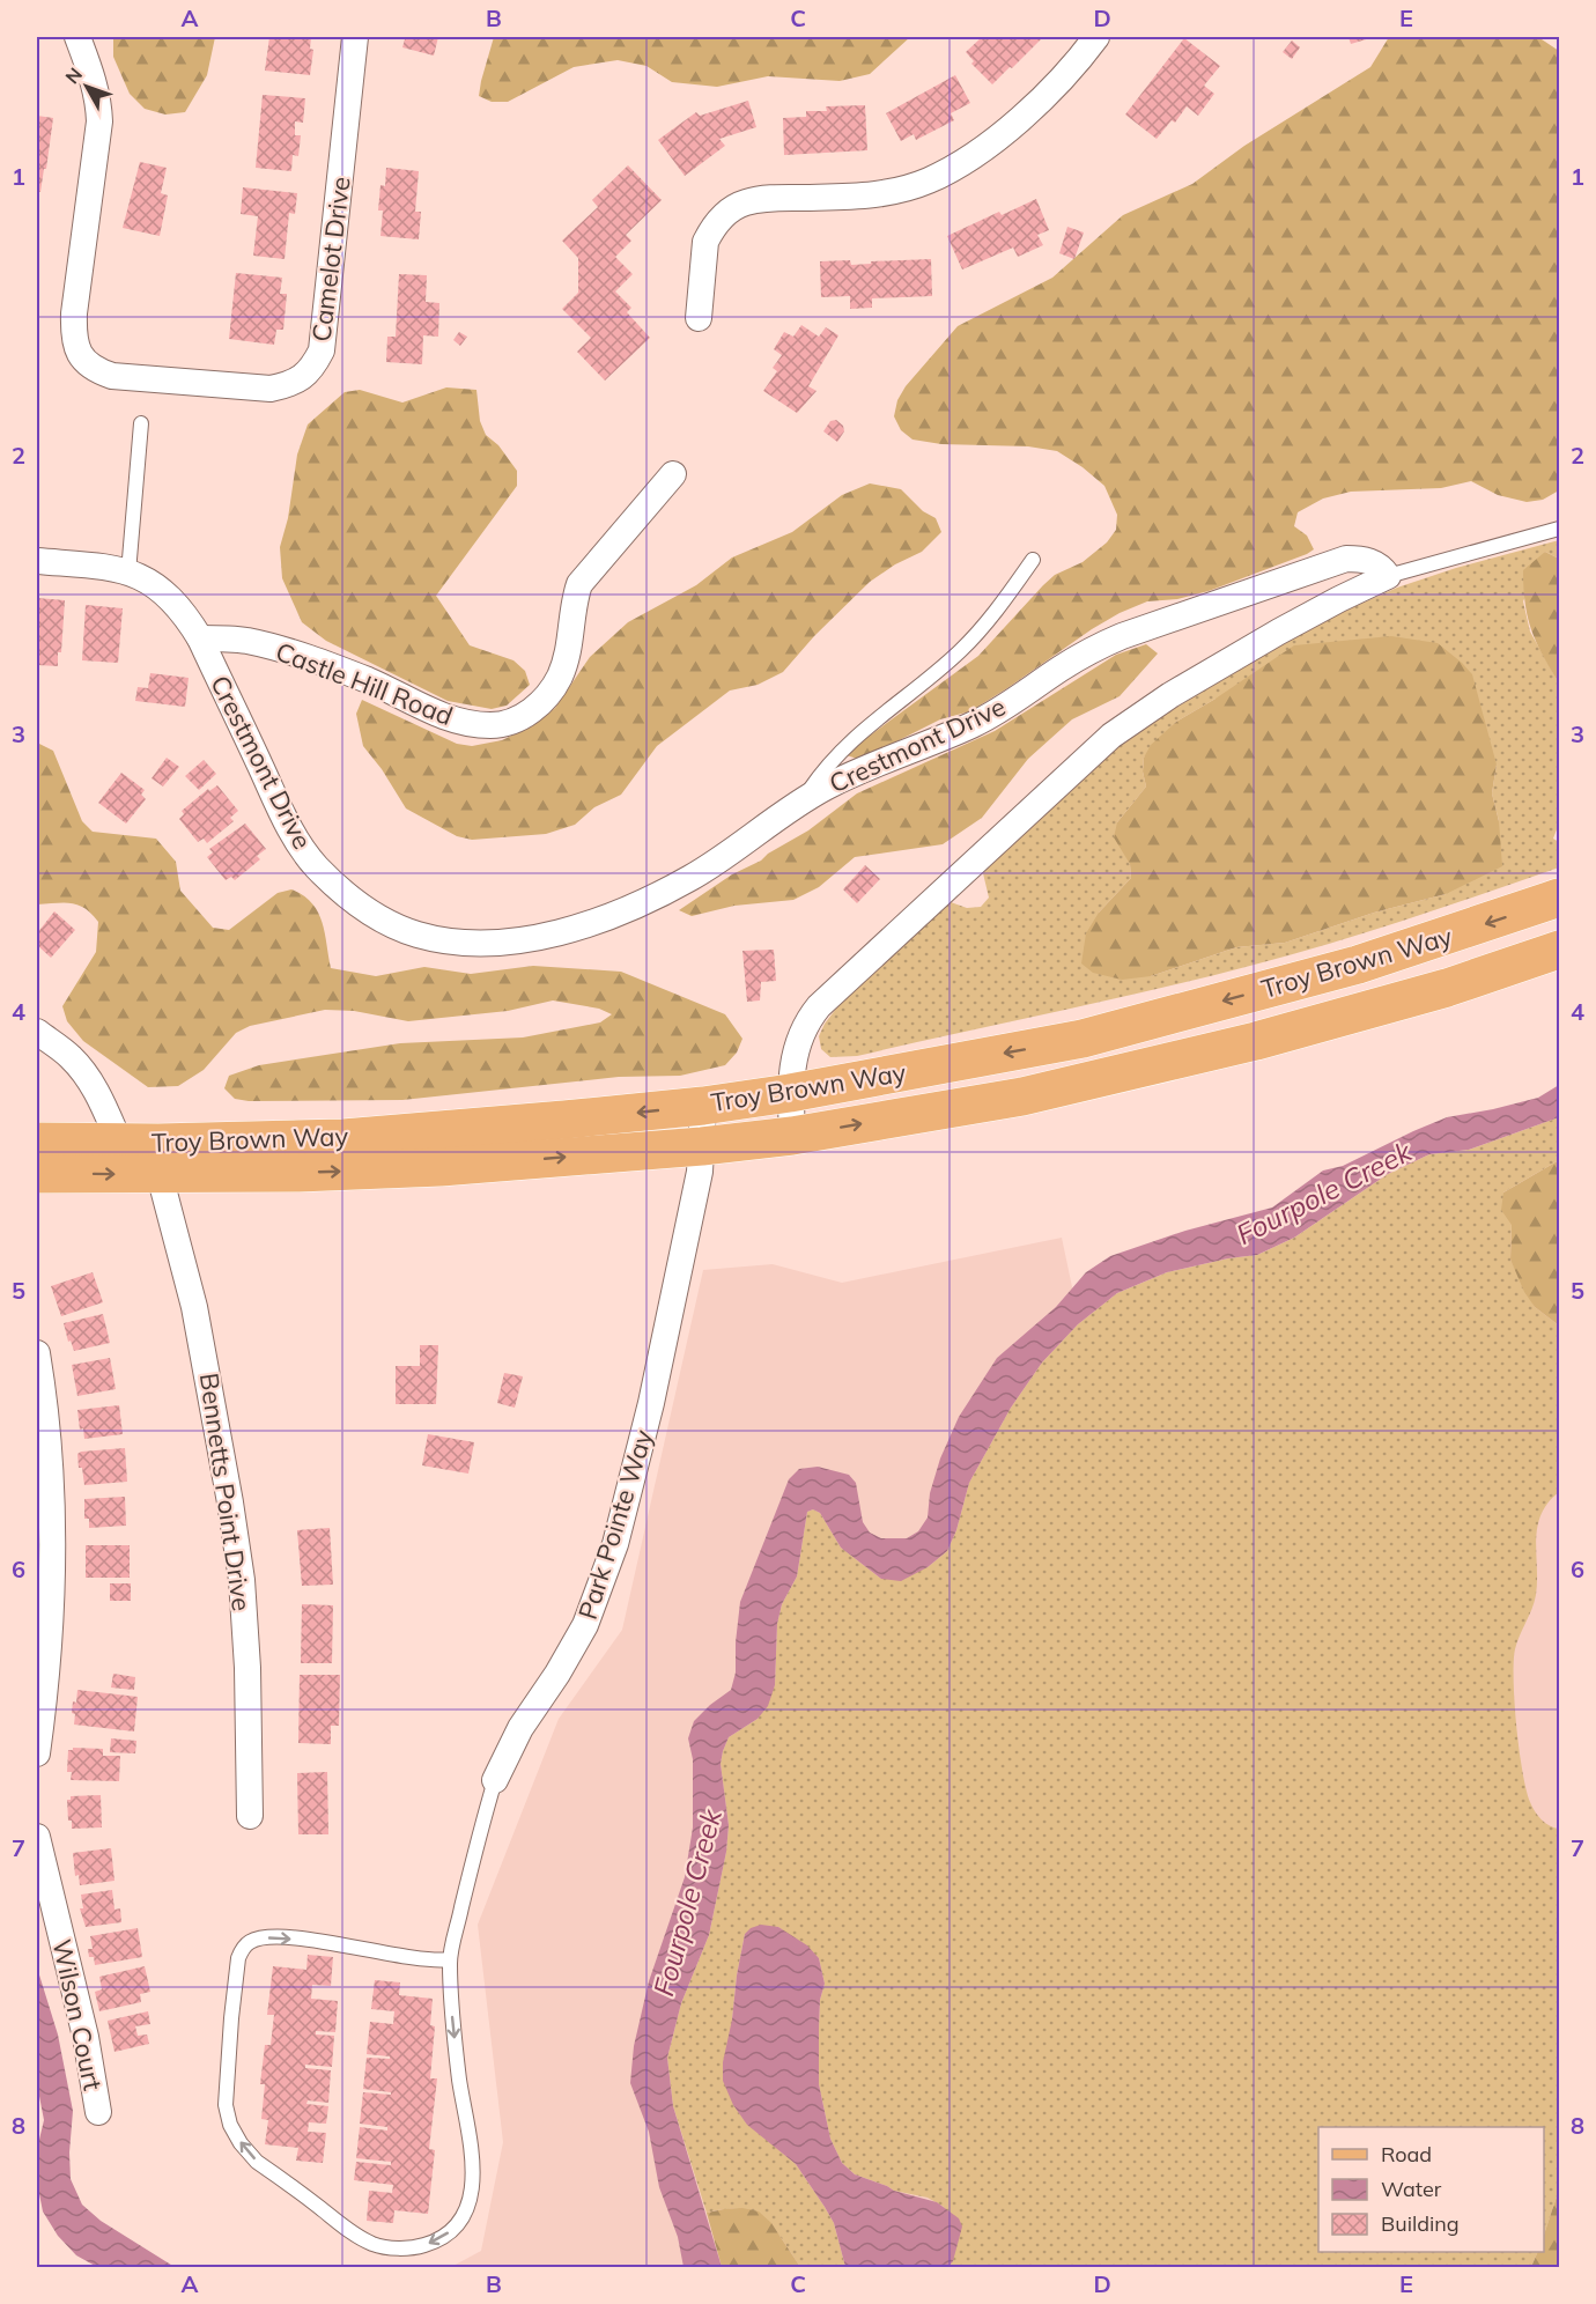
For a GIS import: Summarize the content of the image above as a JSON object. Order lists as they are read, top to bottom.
{
  "streets": {
    "main road": ["Troy Brown Way"],
    "street": [
      "Camelot Drive",
      "Castle Hill Road",
      "Crestmont Drive",
      "Bennetts Point Drive",
      "Park Pointe Way",
      "Wilson Court"
    ]
  },
  "crossings": [
    ["Castle Hill Road", "Crestmont Drive"],
    ["Troy Brown Way", "Bennetts Point Drive"],
    ["Troy Brown Way", "Park Pointe Way"]
  ],
  "water": ["Fourpole Creek"],
  "legend": ["Road", "Water", "Building"],
  "north": "top left",
  "grid": {
    "columns": [
      "A",
      "B",
      "C",
      "D",
      "E"
    ],
    "rows": [
      "1",
      "2",
      "3",
      "4",
      "5",
      "6",
      "7",
      "8"
    ]
  }
}
